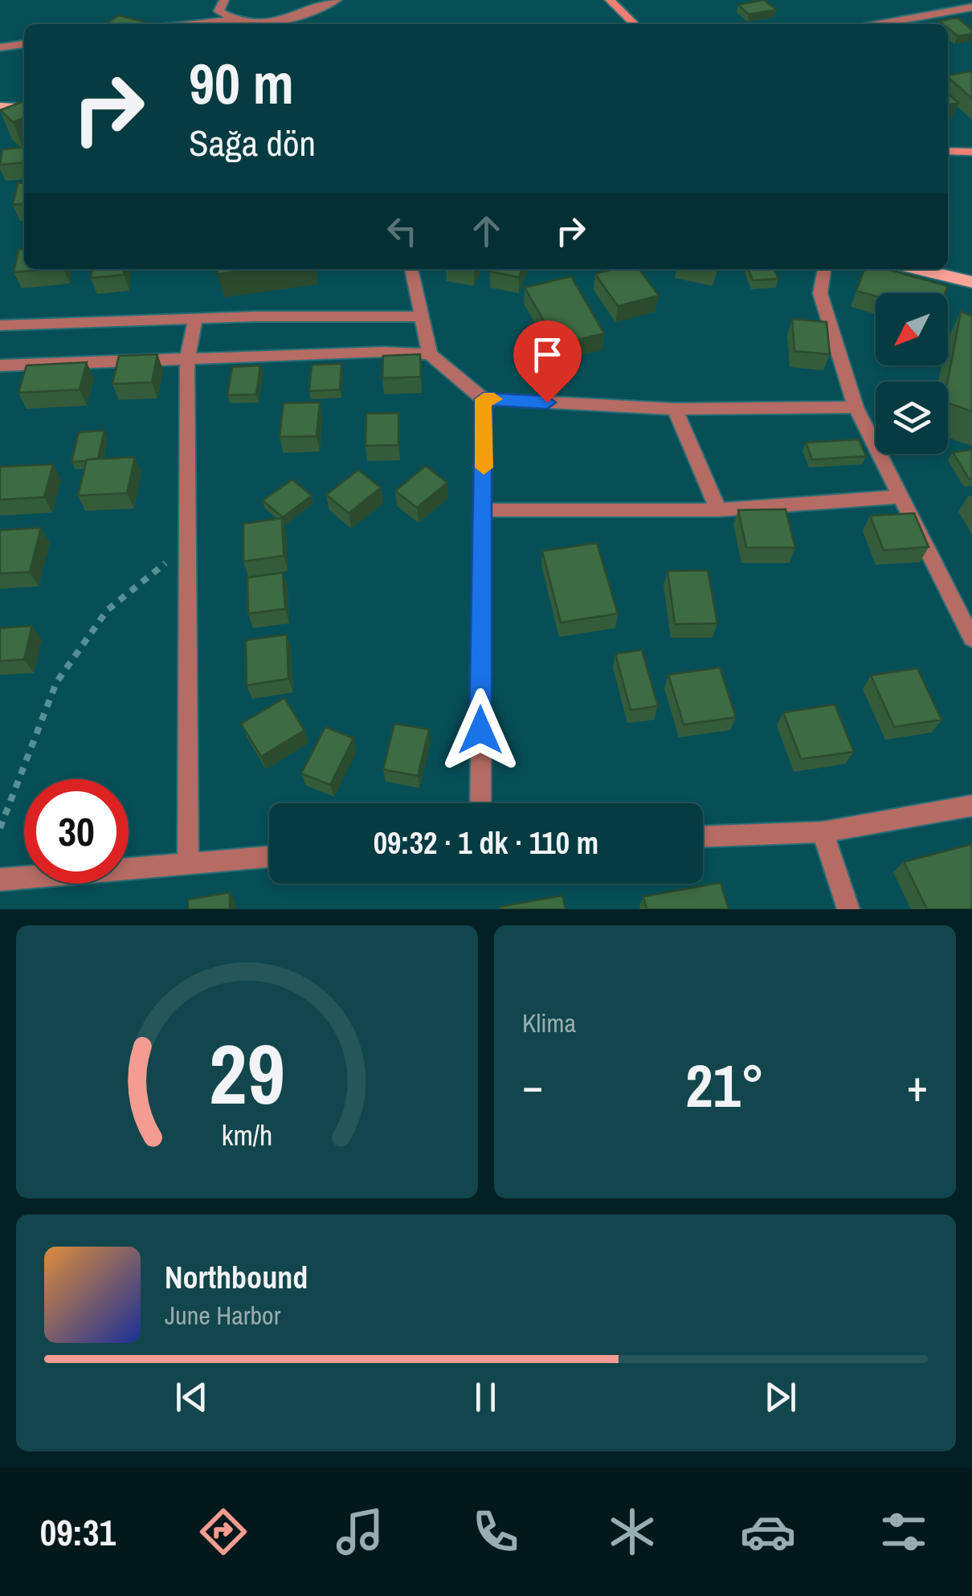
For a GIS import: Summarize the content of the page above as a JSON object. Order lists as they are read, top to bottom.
{
  "north": "bottom left",
  "page": {
    "turn": ["90 m", "Sağa dön"],
    "limit": "30",
    "trip": "09:32 · 1 dk · 110 m",
    "tile": "Klima",
    "heat": ["−", "21°", "+"],
    "song": ["Northbound", "June Harbor"],
    "tabs": "09:31",
    "gauge": ["29", "km/h"]
  }
}
